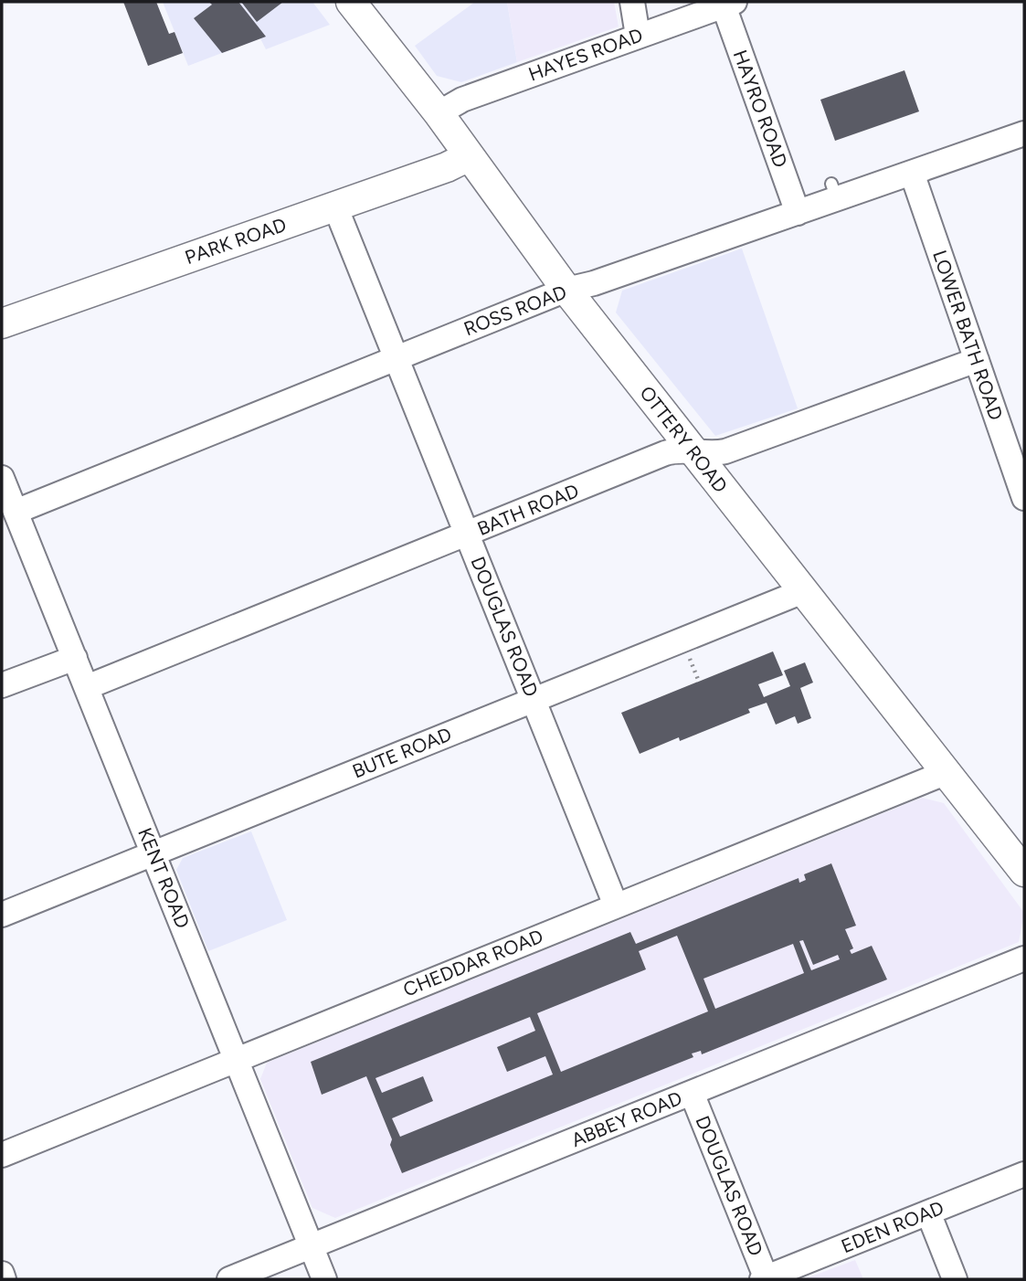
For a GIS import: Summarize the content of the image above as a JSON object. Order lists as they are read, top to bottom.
{
  "streets": {
    "street": [
      "HAYES ROAD",
      "HAYRO ROAD",
      "PARK ROAD",
      "ROSS ROAD",
      "LOWER BATH ROAD",
      "OTTERY ROAD",
      "BATH ROAD",
      "DOUGLAS ROAD",
      "BUTE ROAD",
      "KENT ROAD",
      "CHEDDAR ROAD",
      "ABBEY ROAD",
      "EDEN ROAD"
    ]
  },
  "crossings": [
    ["HAYES ROAD", "HAYRO ROAD"],
    ["HAYES ROAD", "OTTERY ROAD"],
    ["HAYRO ROAD", "ROSS ROAD"],
    ["PARK ROAD", "OTTERY ROAD"],
    ["PARK ROAD", "DOUGLAS ROAD"],
    ["ROSS ROAD", "LOWER BATH ROAD"],
    ["ROSS ROAD", "OTTERY ROAD"],
    ["ROSS ROAD", "DOUGLAS ROAD"],
    ["ROSS ROAD", "KENT ROAD"],
    ["LOWER BATH ROAD", "BATH ROAD"],
    ["OTTERY ROAD", "BATH ROAD"],
    ["OTTERY ROAD", "BUTE ROAD"],
    ["OTTERY ROAD", "CHEDDAR ROAD"],
    ["BATH ROAD", "DOUGLAS ROAD"],
    ["BATH ROAD", "KENT ROAD"],
    ["DOUGLAS ROAD", "BUTE ROAD"],
    ["DOUGLAS ROAD", "CHEDDAR ROAD"],
    ["DOUGLAS ROAD", "ABBEY ROAD"],
    ["DOUGLAS ROAD", "EDEN ROAD"],
    ["BUTE ROAD", "KENT ROAD"],
    ["KENT ROAD", "CHEDDAR ROAD"],
    ["KENT ROAD", "ABBEY ROAD"]
  ]
}
